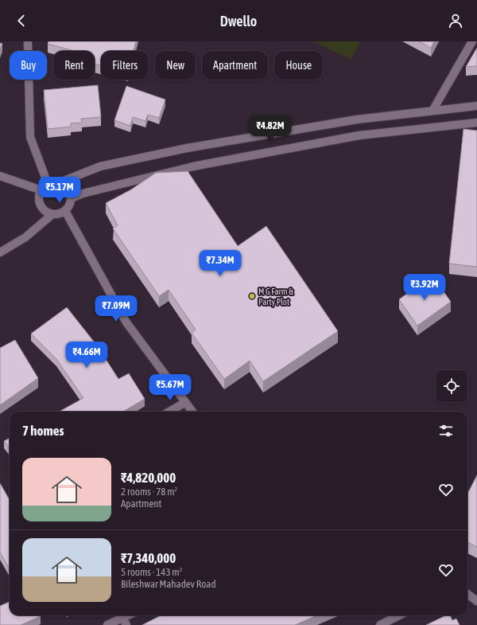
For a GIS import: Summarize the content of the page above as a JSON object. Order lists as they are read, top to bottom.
{
  "places": ["M G Farm & Party Plot"],
  "page": {
    "header": "Dwello",
    "chip": [
      "Buy",
      "Rent",
      "Filters",
      "New",
      "Apartment",
      "House"
    ],
    "price": [
      "₹4.82M",
      "₹5.17M",
      "₹7.34M",
      "₹3.92M",
      "₹7.09M",
      "₹4.66M",
      "₹5.67M"
    ],
    "heading": "7 homes",
    "list": [
      {
        "name": "₹4,820,000",
        "note": "2 rooms · 78 m² · Apartment"
      },
      {
        "name": "₹7,340,000",
        "note": "5 rooms · 143 m² · Bileshwar Mahadev Road"
      }
    ]
  }
}
